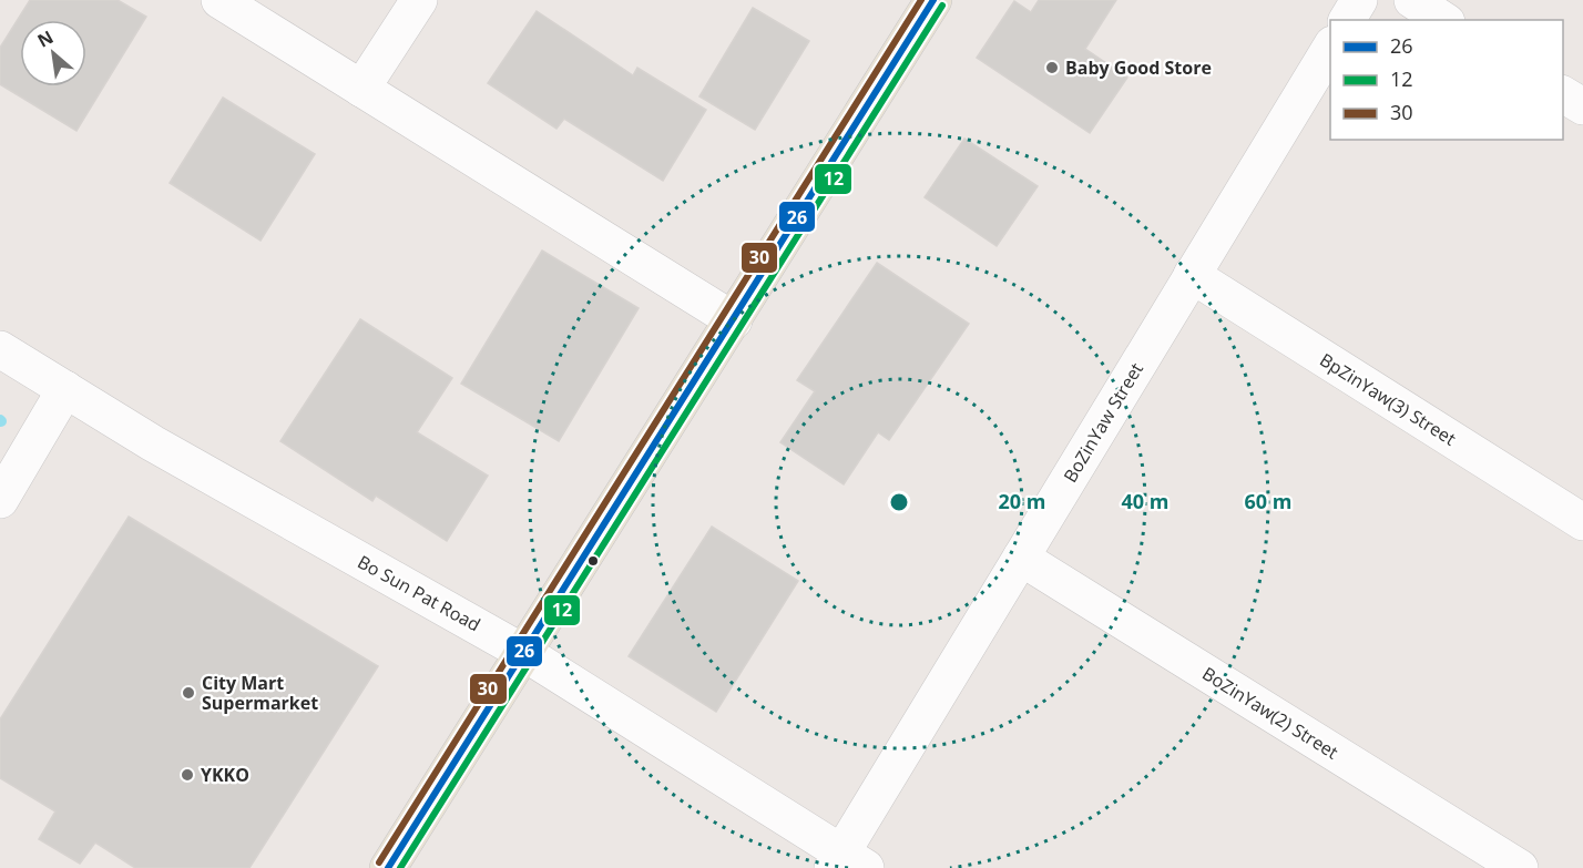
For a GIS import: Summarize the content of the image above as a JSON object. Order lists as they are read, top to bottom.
{
  "streets": {
    "street": [
      "BpZinYaw(3) Street",
      "BoZinYaw Street",
      "Bo Sun Pat Road",
      "BoZinYaw(2) Street"
    ]
  },
  "crossings": [
    ["BpZinYaw(3) Street", "BoZinYaw Street"],
    ["BoZinYaw Street", "Bo Sun Pat Road"],
    ["BoZinYaw Street", "BoZinYaw(2) Street"]
  ],
  "places": ["Baby Good Store", "City Mart Supermarket", "YKKO"],
  "lines": ["transit line 26", "transit line 30", "transit line 12"],
  "legend": ["26", "12", "30"],
  "north": "top left",
  "rings": ["20 m", "40 m", "60 m"]
}
